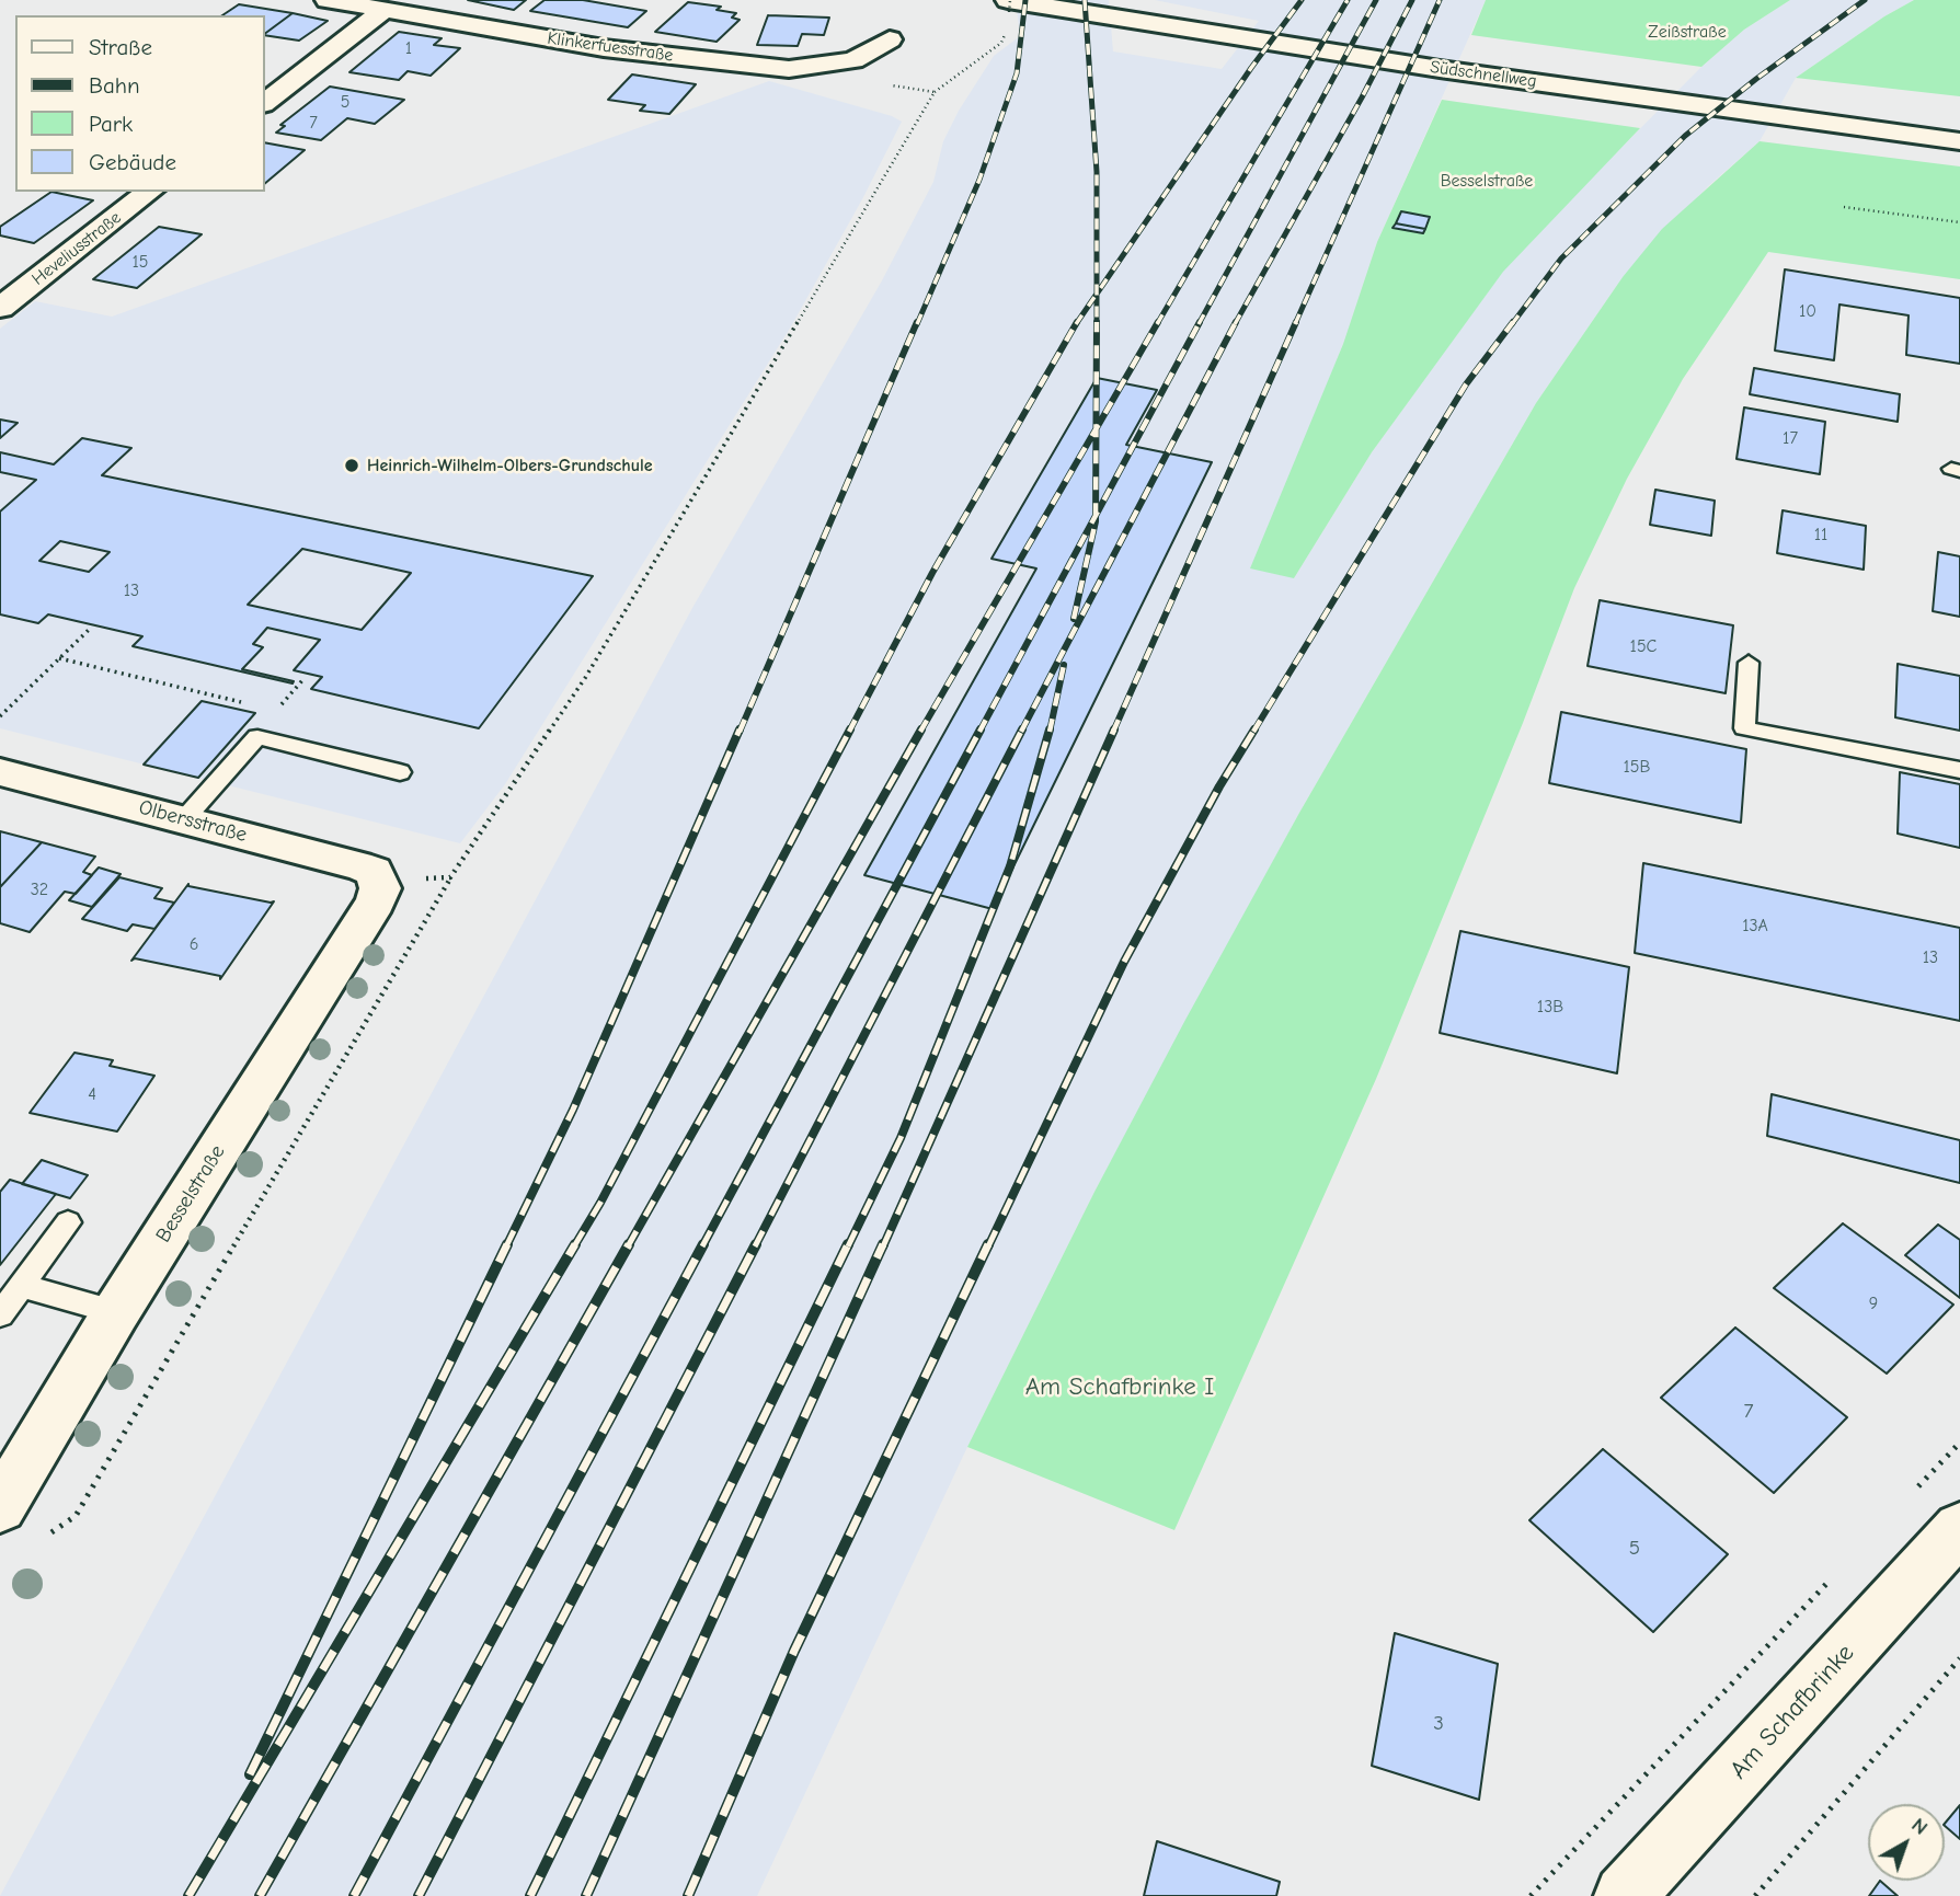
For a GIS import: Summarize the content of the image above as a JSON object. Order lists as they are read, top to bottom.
{
  "streets": {
    "main road": [
      "Klinkerfuesstraße",
      "Südschnellweg",
      "Heveliusstraße",
      "Olbersstraße",
      "Besselstraße",
      "Am Schafbrinke"
    ]
  },
  "crossings": [
    ["Olbersstraße", "Besselstraße"]
  ],
  "parks": ["Zeißstraße", "Besselstraße", "Am Schafbrinke I"],
  "places": ["Heinrich-Wilhelm-Olbers-Grundschule"],
  "house_numbers": [
    "1",
    "5",
    "7",
    "15",
    "10",
    "17",
    "11",
    "13",
    "15C",
    "15B",
    "32",
    "13A",
    "6",
    "13",
    "13B",
    "4",
    "9",
    "7",
    "5",
    "3"
  ],
  "legend": [
    "Straße",
    "Bahn",
    "Park",
    "Gebäude"
  ],
  "north": "top right"
}
